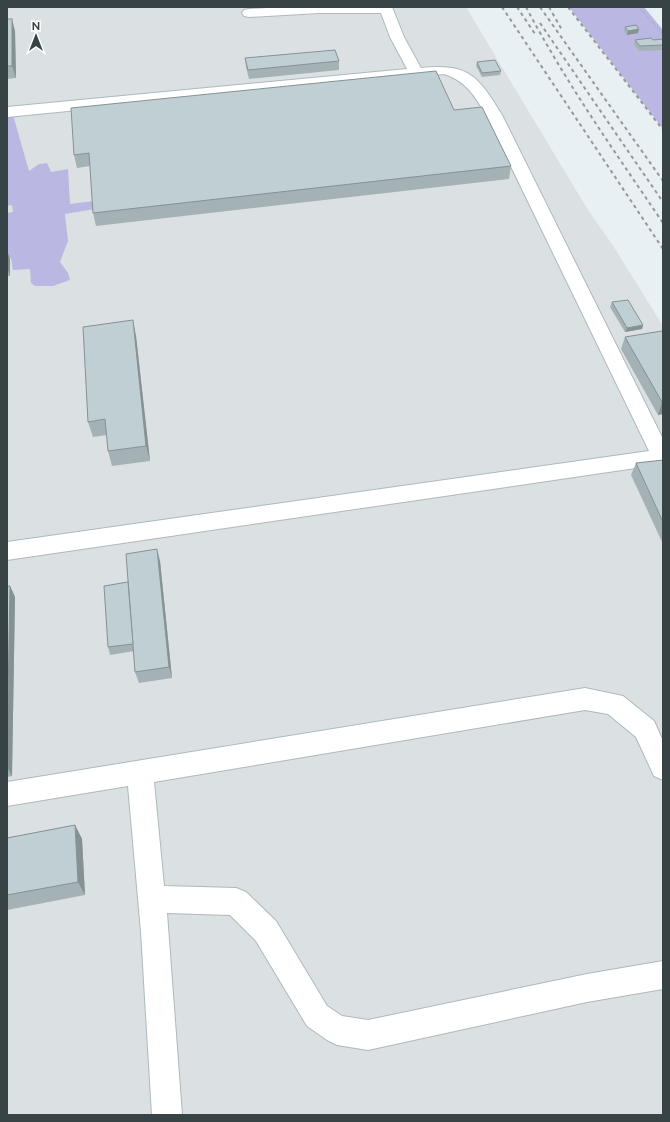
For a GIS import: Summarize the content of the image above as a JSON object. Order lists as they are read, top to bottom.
{
  "north": "top"
}
